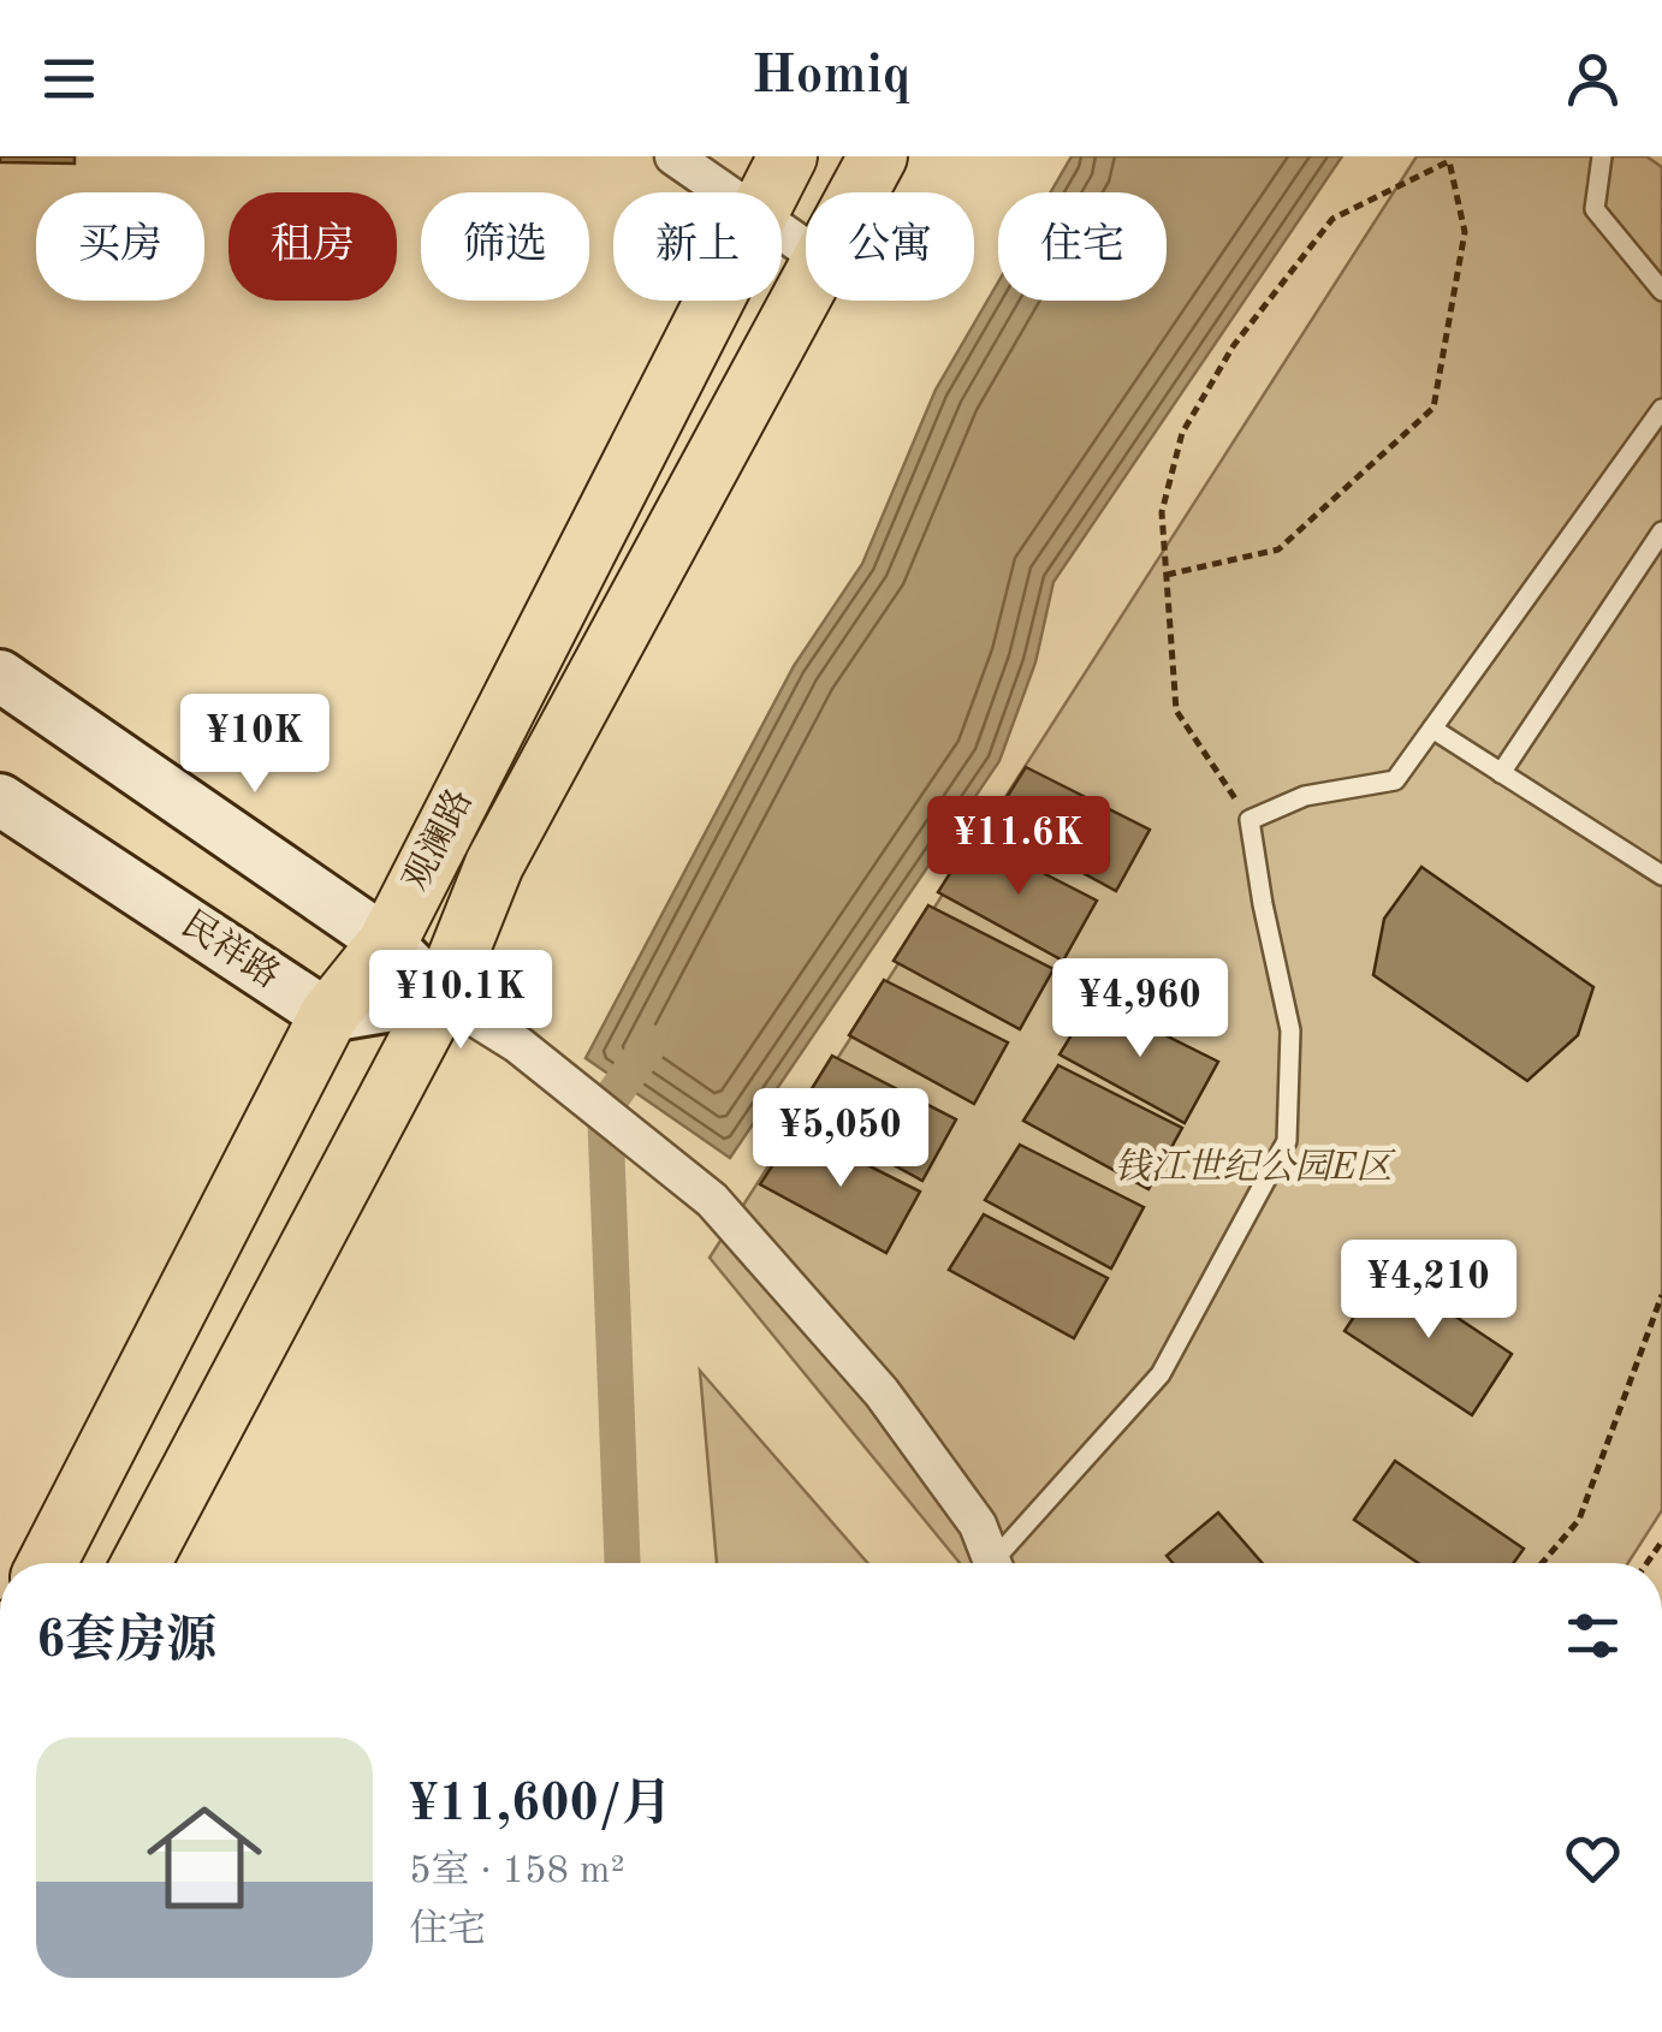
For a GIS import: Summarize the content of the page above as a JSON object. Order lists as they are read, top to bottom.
{
  "streets": {
    "main road": ["观澜路", "民祥路"]
  },
  "crossings": [
    ["观澜路", "民祥路"]
  ],
  "parks": ["钱江世纪公园E区"],
  "page": {
    "header": "Homiq",
    "chip": [
      "买房",
      "租房",
      "筛选",
      "新上",
      "公寓",
      "住宅"
    ],
    "price": [
      "¥10K",
      "¥11.6K",
      "¥10.1K",
      "¥4,960",
      "¥5,050",
      "¥4,210"
    ],
    "heading": "6套房源",
    "list": [
      {
        "name": "¥11,600/月",
        "note": "5室 · 158 m² · 住宅"
      }
    ]
  }
}
